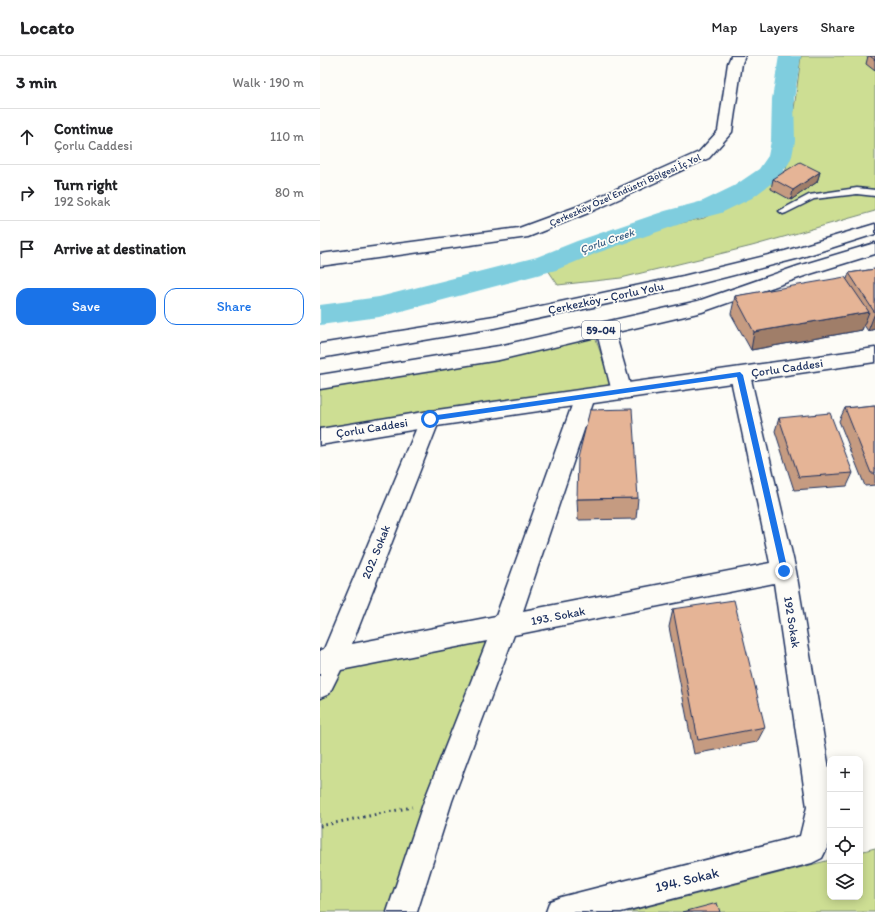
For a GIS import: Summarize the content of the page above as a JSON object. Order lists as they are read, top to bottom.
{
  "streets": {
    "street": [
      "Çerkezköy Özel Endüstri Bölgesi İç Yol",
      "Çerkezköy - Çorlu Yolu",
      "59-04",
      "Çorlu Caddesi",
      "202. Sokak",
      "193. Sokak",
      "192 Sokak",
      "194. Sokak"
    ]
  },
  "crossings": [
    ["Çorlu Caddesi", "202. Sokak"],
    ["Çorlu Caddesi", "192 Sokak"],
    ["202. Sokak", "193. Sokak"],
    ["193. Sokak", "192 Sokak"],
    ["192 Sokak", "194. Sokak"]
  ],
  "water": ["Çorlu Creek"],
  "page": {
    "header": "Locato",
    "nav": ["Map", "Layers", "Share"],
    "heading": ["3 min", "Walk · 190 m"],
    "list": [
      ["Continue", "Çorlu Caddesi", "110 m"],
      ["Turn right", "192 Sokak", "80 m"],
      "Arrive at destination"
    ],
    "buttons": ["Save", "Share"],
    "map_buttons": ["+", "−"]
  }
}
